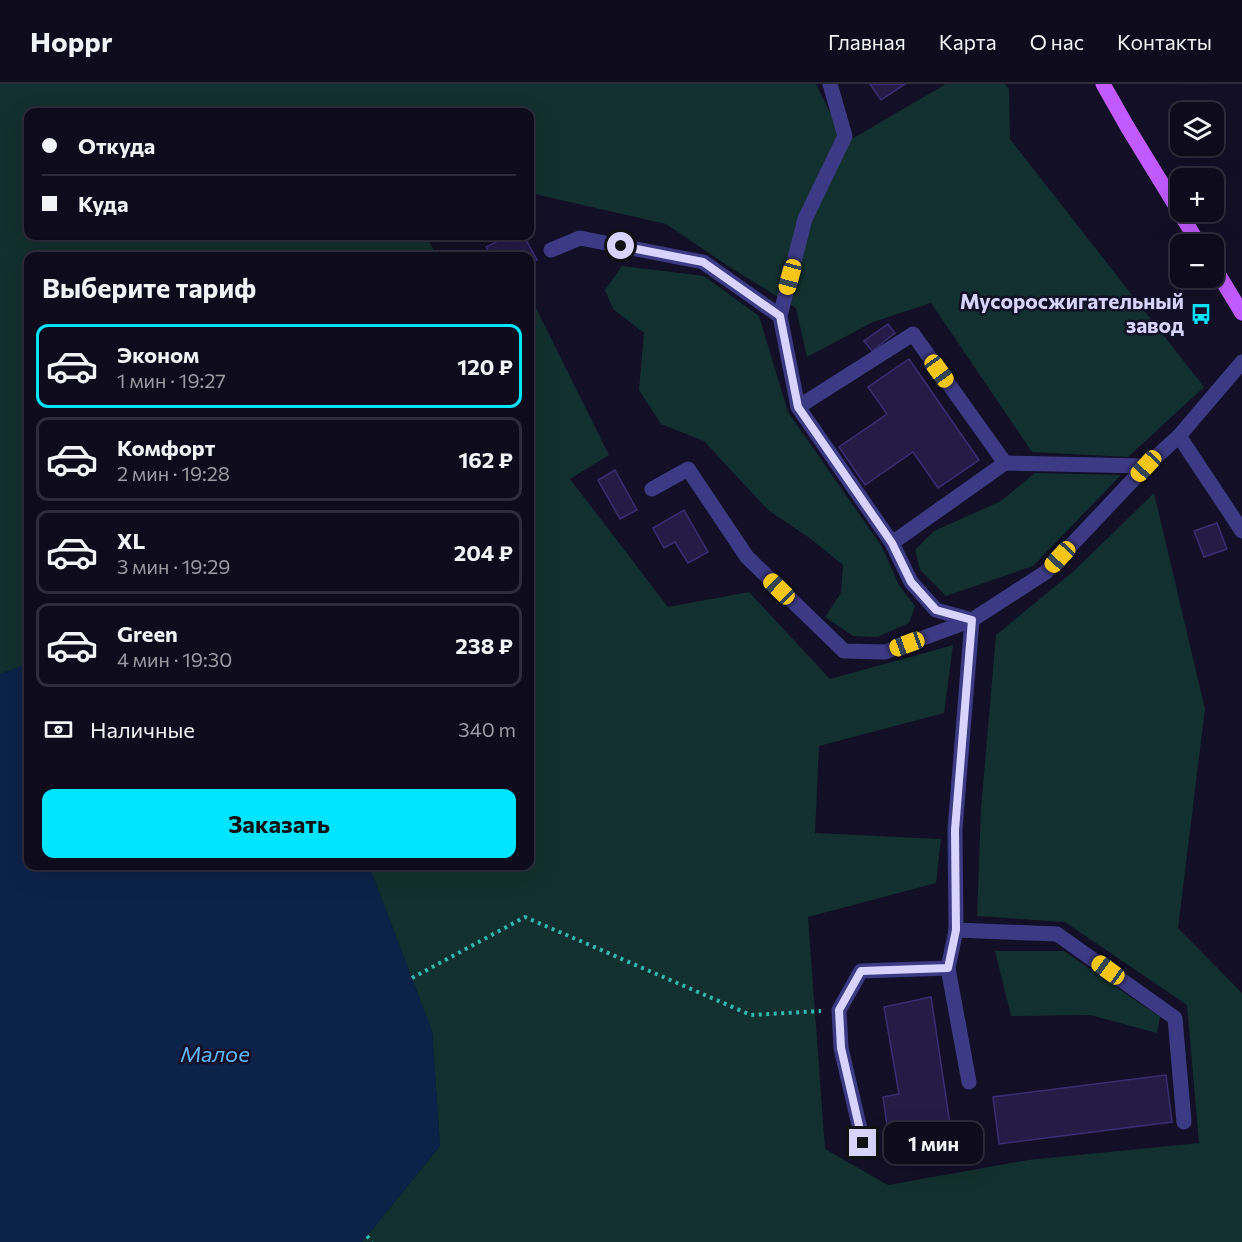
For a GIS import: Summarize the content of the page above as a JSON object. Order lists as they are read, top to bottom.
{
  "water": ["Малое"],
  "places": {
    "bus stop": ["Мусоросжигательный завод"]
  },
  "page": {
    "header": "Hoppr",
    "nav": [
      "Главная",
      "Карта",
      "О нас",
      "Контакты"
    ],
    "map_buttons": ["+", "−"],
    "banner": ["Откуда", "Куда"],
    "heading": "Выберите тариф",
    "list": [
      {
        "name": "Эконом",
        "note": "1 мин · 19:27",
        "value": "120 ₽"
      },
      {
        "name": "Комфорт",
        "note": "2 мин · 19:28",
        "value": "162 ₽"
      },
      {
        "name": "XL",
        "note": "3 мин · 19:29",
        "value": "204 ₽"
      },
      {
        "name": "Green",
        "note": "4 мин · 19:30",
        "value": "238 ₽"
      }
    ],
    "pay": ["Наличные", "340 m"],
    "buttons": "Заказать",
    "bubble": "1 мин"
  }
}
